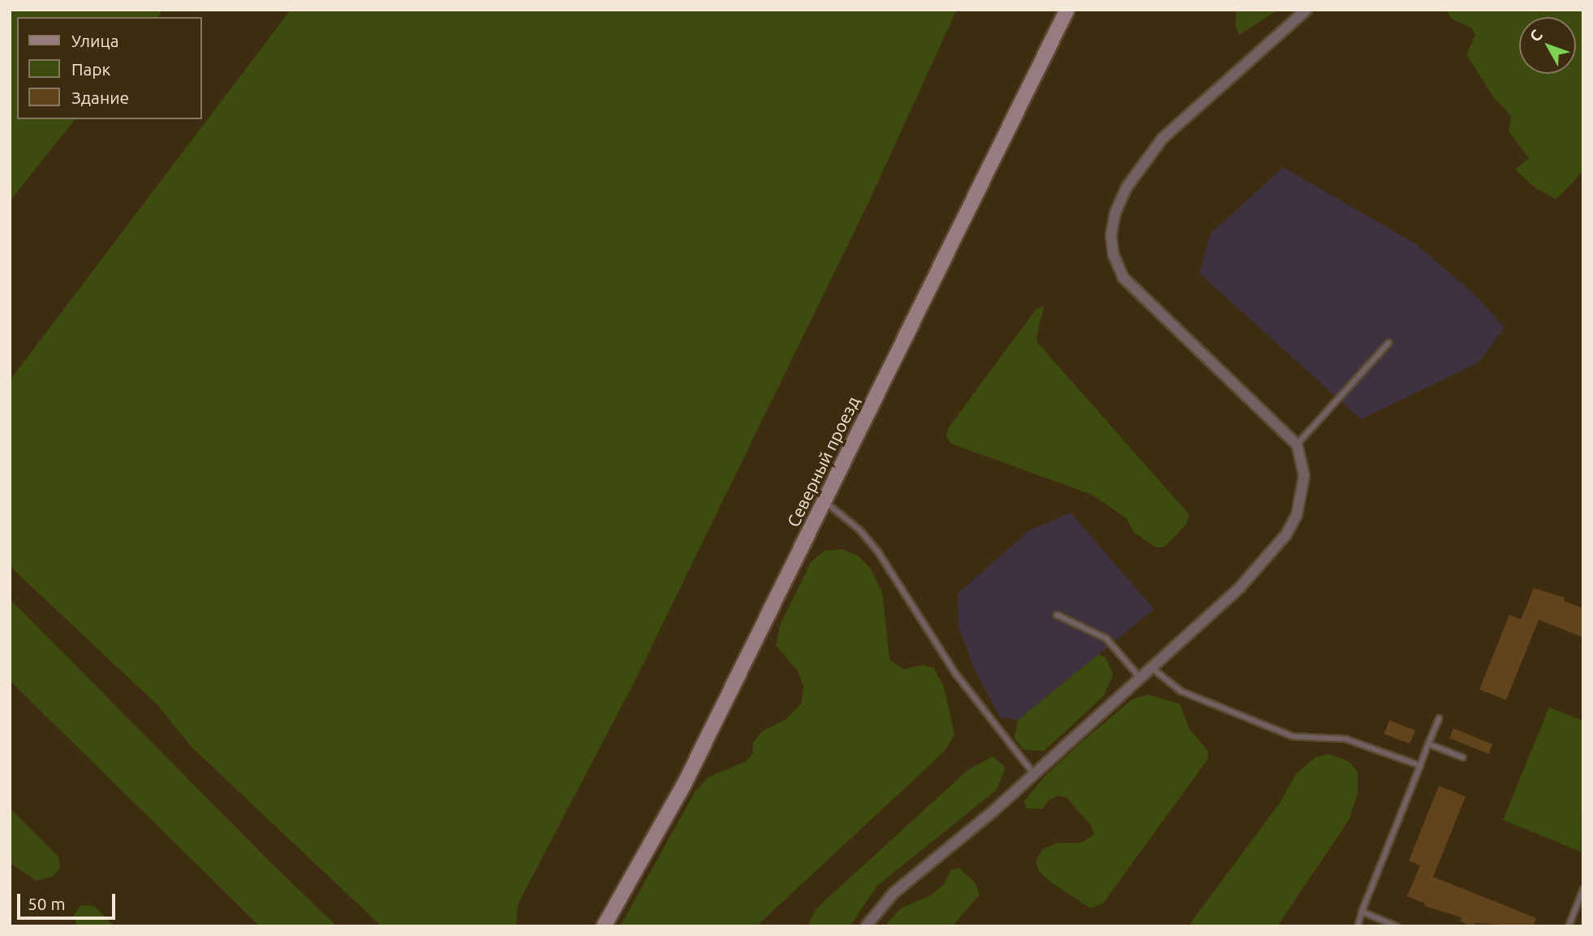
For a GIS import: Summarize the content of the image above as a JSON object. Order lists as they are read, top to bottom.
{
  "streets": {
    "street": ["Северный проезд"]
  },
  "legend": ["Улица", "Парк", "Здание"],
  "scale_bar": "50 m",
  "north": "top left"
}
